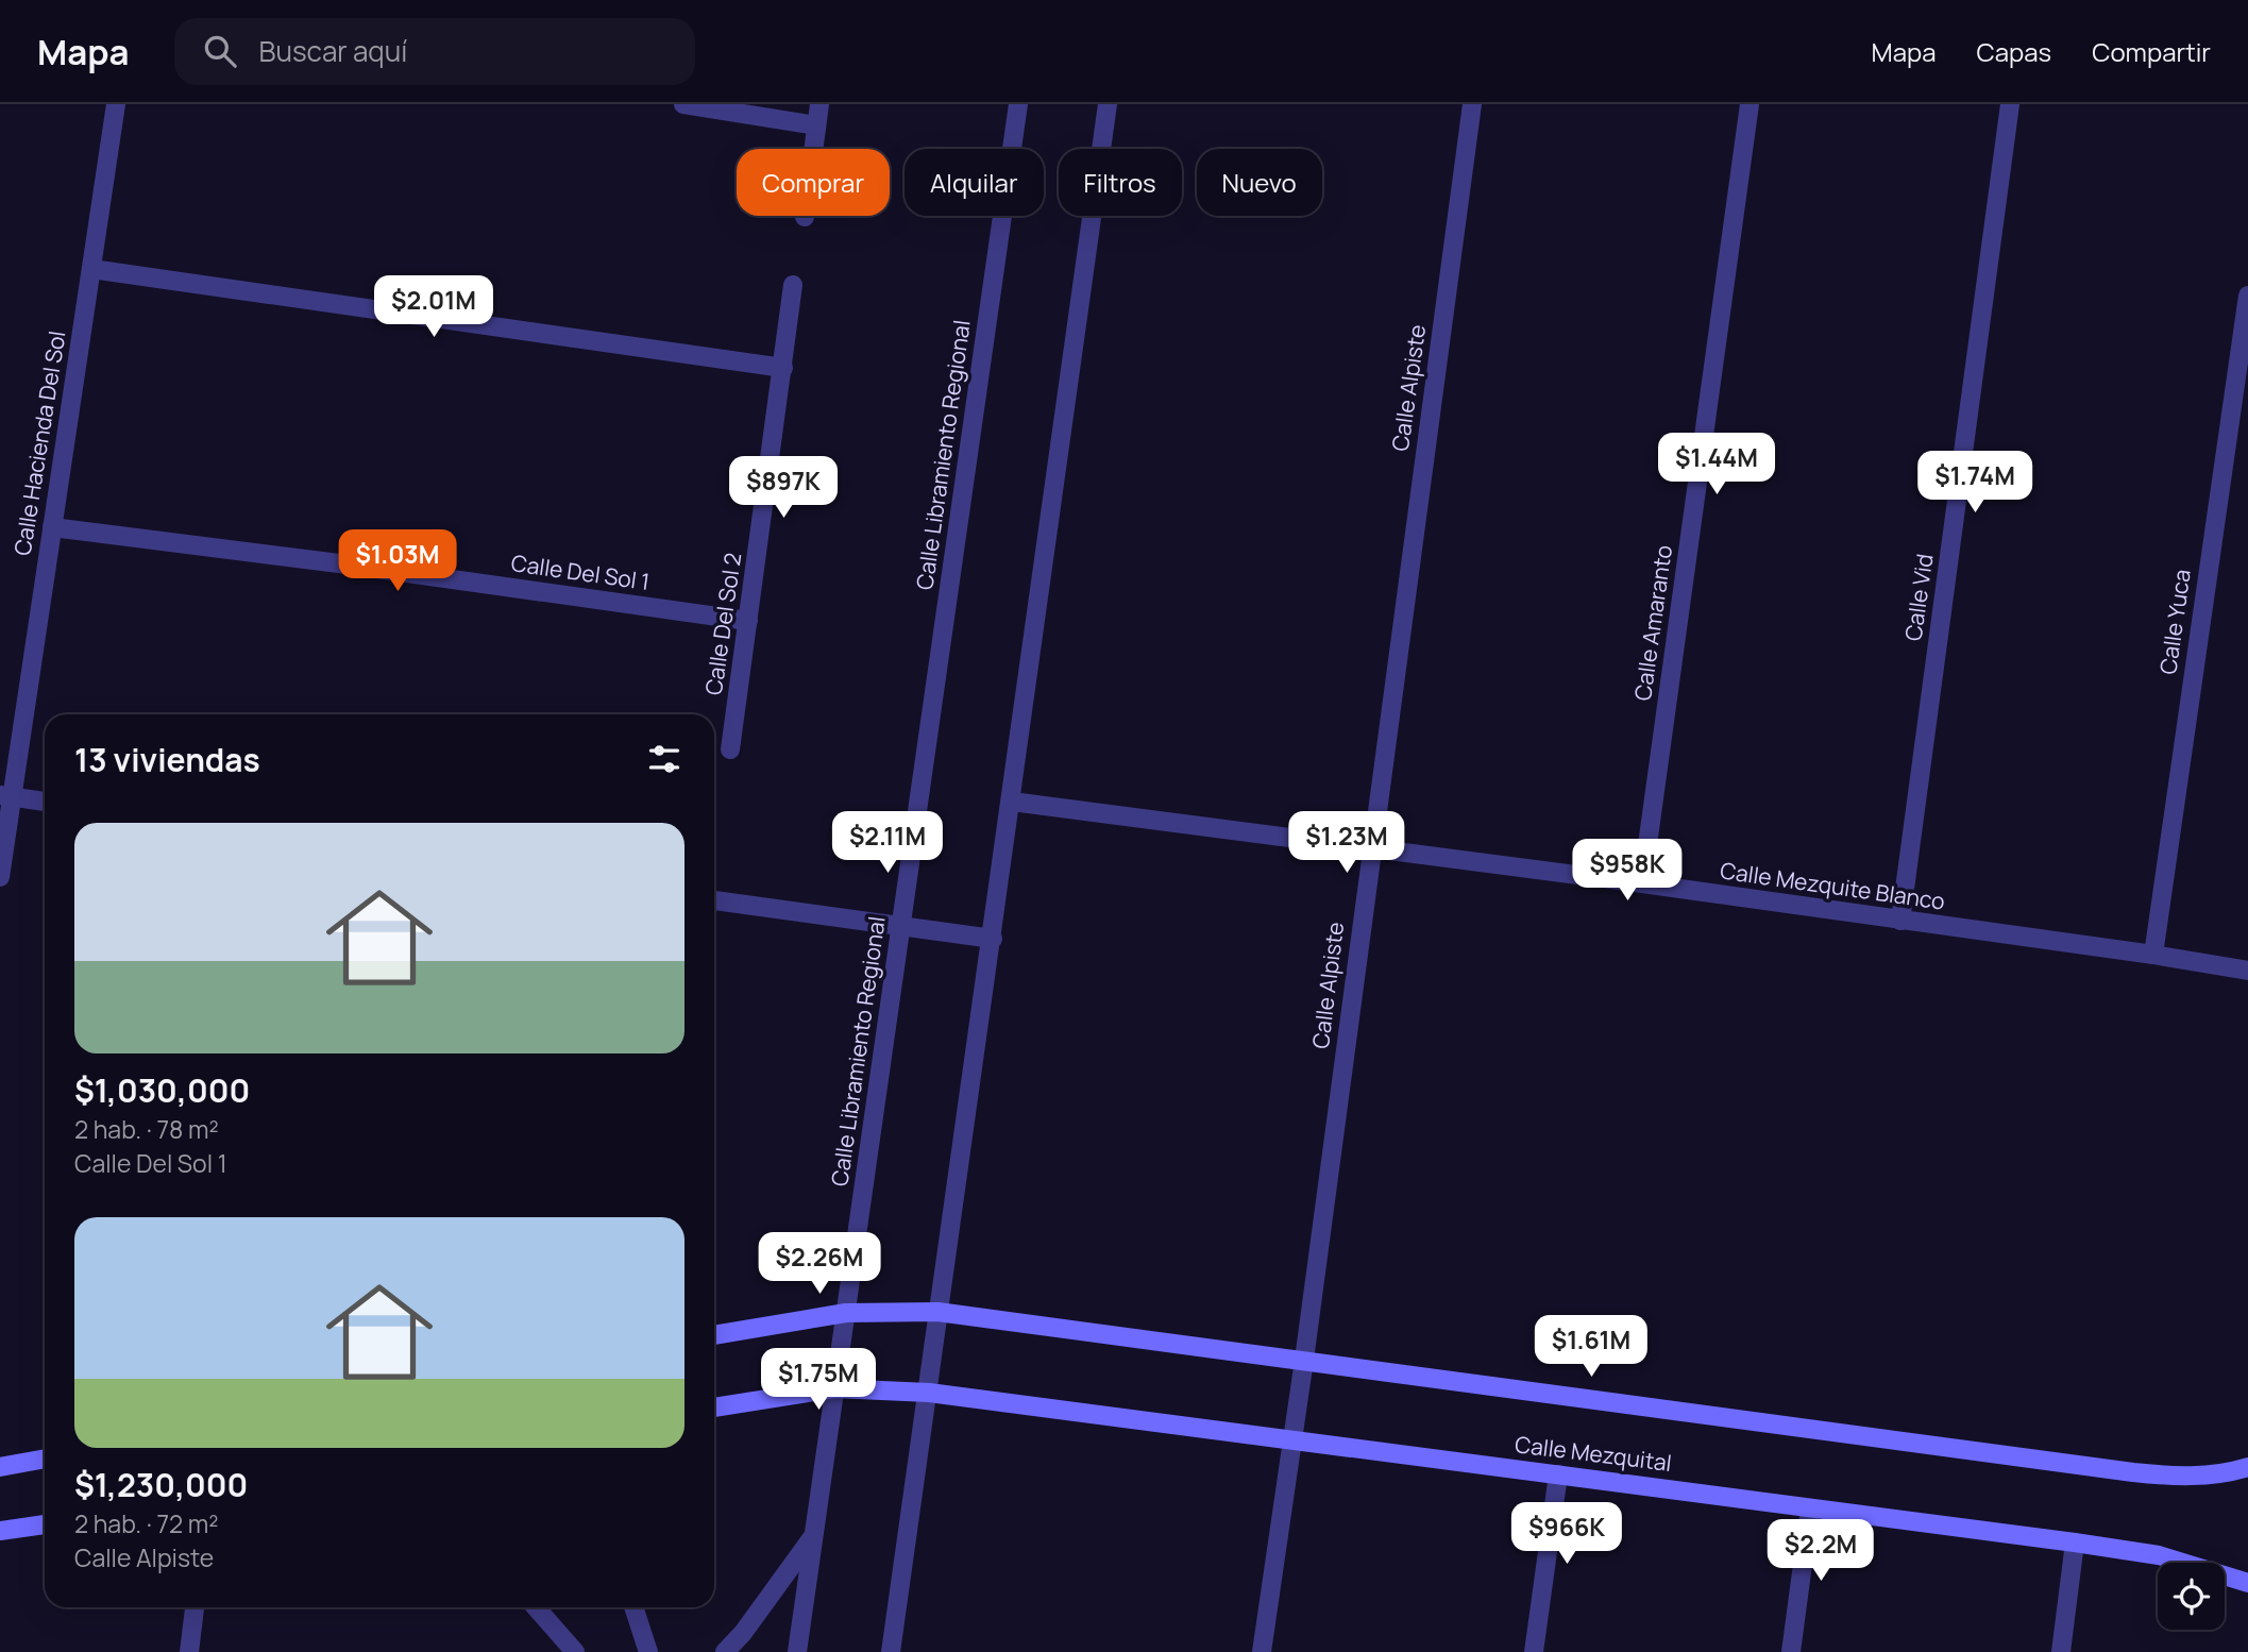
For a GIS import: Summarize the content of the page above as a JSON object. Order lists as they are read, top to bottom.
{
  "streets": {
    "main road": ["Calle Mezquital"],
    "street": [
      "Calle Alpiste",
      "Calle Hacienda Del Sol",
      "Calle Libramiento Regional",
      "Calle Del Sol 1",
      "Calle Vid",
      "Calle Yuca",
      "Calle Amaranto",
      "Calle Del Sol 2",
      "Calle Mezquite Blanco"
    ]
  },
  "crossings": [
    ["Calle Alpiste", "Calle Mezquite Blanco"],
    ["Calle Alpiste", "Calle Mezquital"],
    ["Calle Hacienda Del Sol", "Calle Del Sol 1"],
    ["Calle Libramiento Regional", "Calle Mezquital"],
    ["Calle Del Sol 1", "Calle Del Sol 2"],
    ["Calle Vid", "Calle Mezquite Blanco"],
    ["Calle Yuca", "Calle Mezquite Blanco"],
    ["Calle Amaranto", "Calle Mezquite Blanco"]
  ],
  "page": {
    "header": "Mapa",
    "search": "Buscar aquí",
    "nav": ["Mapa", "Capas", "Compartir"],
    "chip": [
      "Comprar",
      "Alquilar",
      "Filtros",
      "Nuevo"
    ],
    "price": [
      "$2.01M",
      "$1.44M",
      "$1.74M",
      "$897K",
      "$1.03M",
      "$2.11M",
      "$1.23M",
      "$958K",
      "$2.26M",
      "$1.61M",
      "$1.75M",
      "$966K",
      "$2.2M"
    ],
    "heading": "13 viviendas",
    "list": [
      {
        "name": "$1,030,000",
        "note": "2 hab. · 78 m² · Calle Del Sol 1"
      },
      {
        "name": "$1,230,000",
        "note": "2 hab. · 72 m² · Calle Alpiste"
      }
    ]
  }
}
